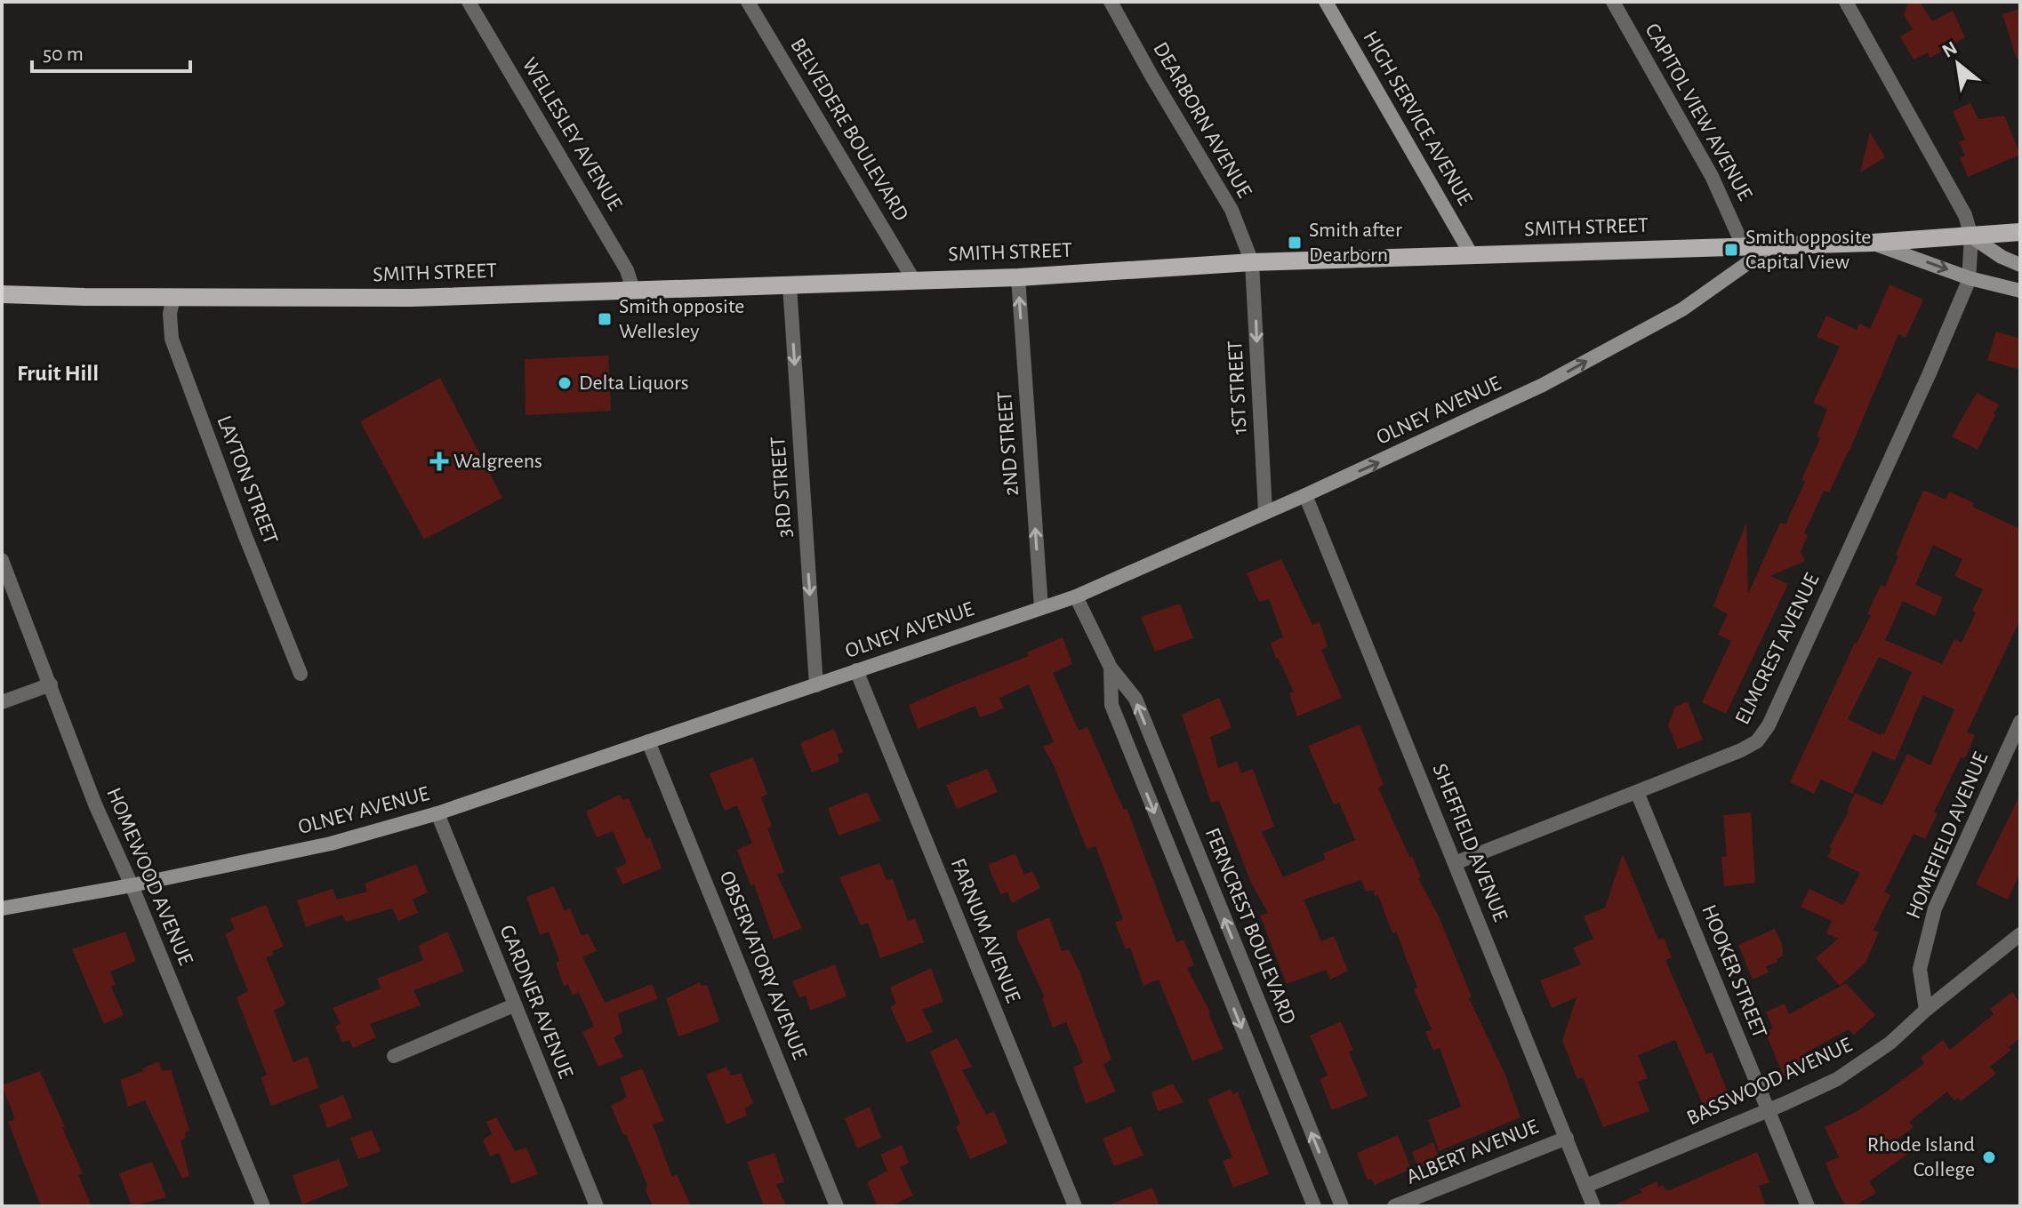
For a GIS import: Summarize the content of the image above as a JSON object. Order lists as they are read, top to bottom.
{
  "streets": {
    "main road": ["SMITH STREET"],
    "street": [
      "CAPITOL VIEW AVENUE",
      "HIGH SERVICE AVENUE",
      "DEARBORN AVENUE",
      "BELVEDERE BOULEVARD",
      "WELLESLEY AVENUE",
      "1ST STREET",
      "OLNEY AVENUE",
      "2ND STREET",
      "LAYTON STREET",
      "3RD STREET",
      "ELMCREST AVENUE",
      "HOMEFIELD AVENUE",
      "SHEFFIELD AVENUE",
      "HOMEWOOD AVENUE",
      "FERNCREST BOULEVARD",
      "FARNUM AVENUE",
      "OBSERVATORY AVENUE",
      "HOOKER STREET",
      "GARDNER AVENUE",
      "BASSWOOD AVENUE",
      "ALBERT AVENUE"
    ]
  },
  "crossings": [
    ["CAPITOL VIEW AVENUE", "SMITH STREET"],
    ["HIGH SERVICE AVENUE", "SMITH STREET"],
    ["DEARBORN AVENUE", "SMITH STREET"],
    ["DEARBORN AVENUE", "1ST STREET"],
    ["BELVEDERE BOULEVARD", "SMITH STREET"],
    ["WELLESLEY AVENUE", "SMITH STREET"],
    ["SMITH STREET", "1ST STREET"],
    ["SMITH STREET", "OLNEY AVENUE"],
    ["SMITH STREET", "2ND STREET"],
    ["SMITH STREET", "LAYTON STREET"],
    ["SMITH STREET", "3RD STREET"],
    ["1ST STREET", "OLNEY AVENUE"],
    ["OLNEY AVENUE", "2ND STREET"],
    ["OLNEY AVENUE", "3RD STREET"],
    ["OLNEY AVENUE", "SHEFFIELD AVENUE"],
    ["OLNEY AVENUE", "HOMEWOOD AVENUE"],
    ["OLNEY AVENUE", "FERNCREST BOULEVARD"],
    ["OLNEY AVENUE", "FARNUM AVENUE"],
    ["OLNEY AVENUE", "OBSERVATORY AVENUE"],
    ["OLNEY AVENUE", "GARDNER AVENUE"],
    ["ELMCREST AVENUE", "SHEFFIELD AVENUE"],
    ["ELMCREST AVENUE", "HOOKER STREET"],
    ["HOMEFIELD AVENUE", "BASSWOOD AVENUE"],
    ["SHEFFIELD AVENUE", "BASSWOOD AVENUE"],
    ["SHEFFIELD AVENUE", "ALBERT AVENUE"],
    ["HOOKER STREET", "BASSWOOD AVENUE"]
  ],
  "one_way": ["1ST STREET", "2ND STREET", "3RD STREET"],
  "districts": ["Fruit Hill"],
  "places": {
    "transit": ["Smith after Dearborn", "Smith opposite Capital View", "Smith opposite Wellesley"],
    "other": ["Delta Liquors", "Rhode Island College"],
    "health": ["Walgreens"]
  },
  "scale_bar": "50 m",
  "north": "top left"
}
